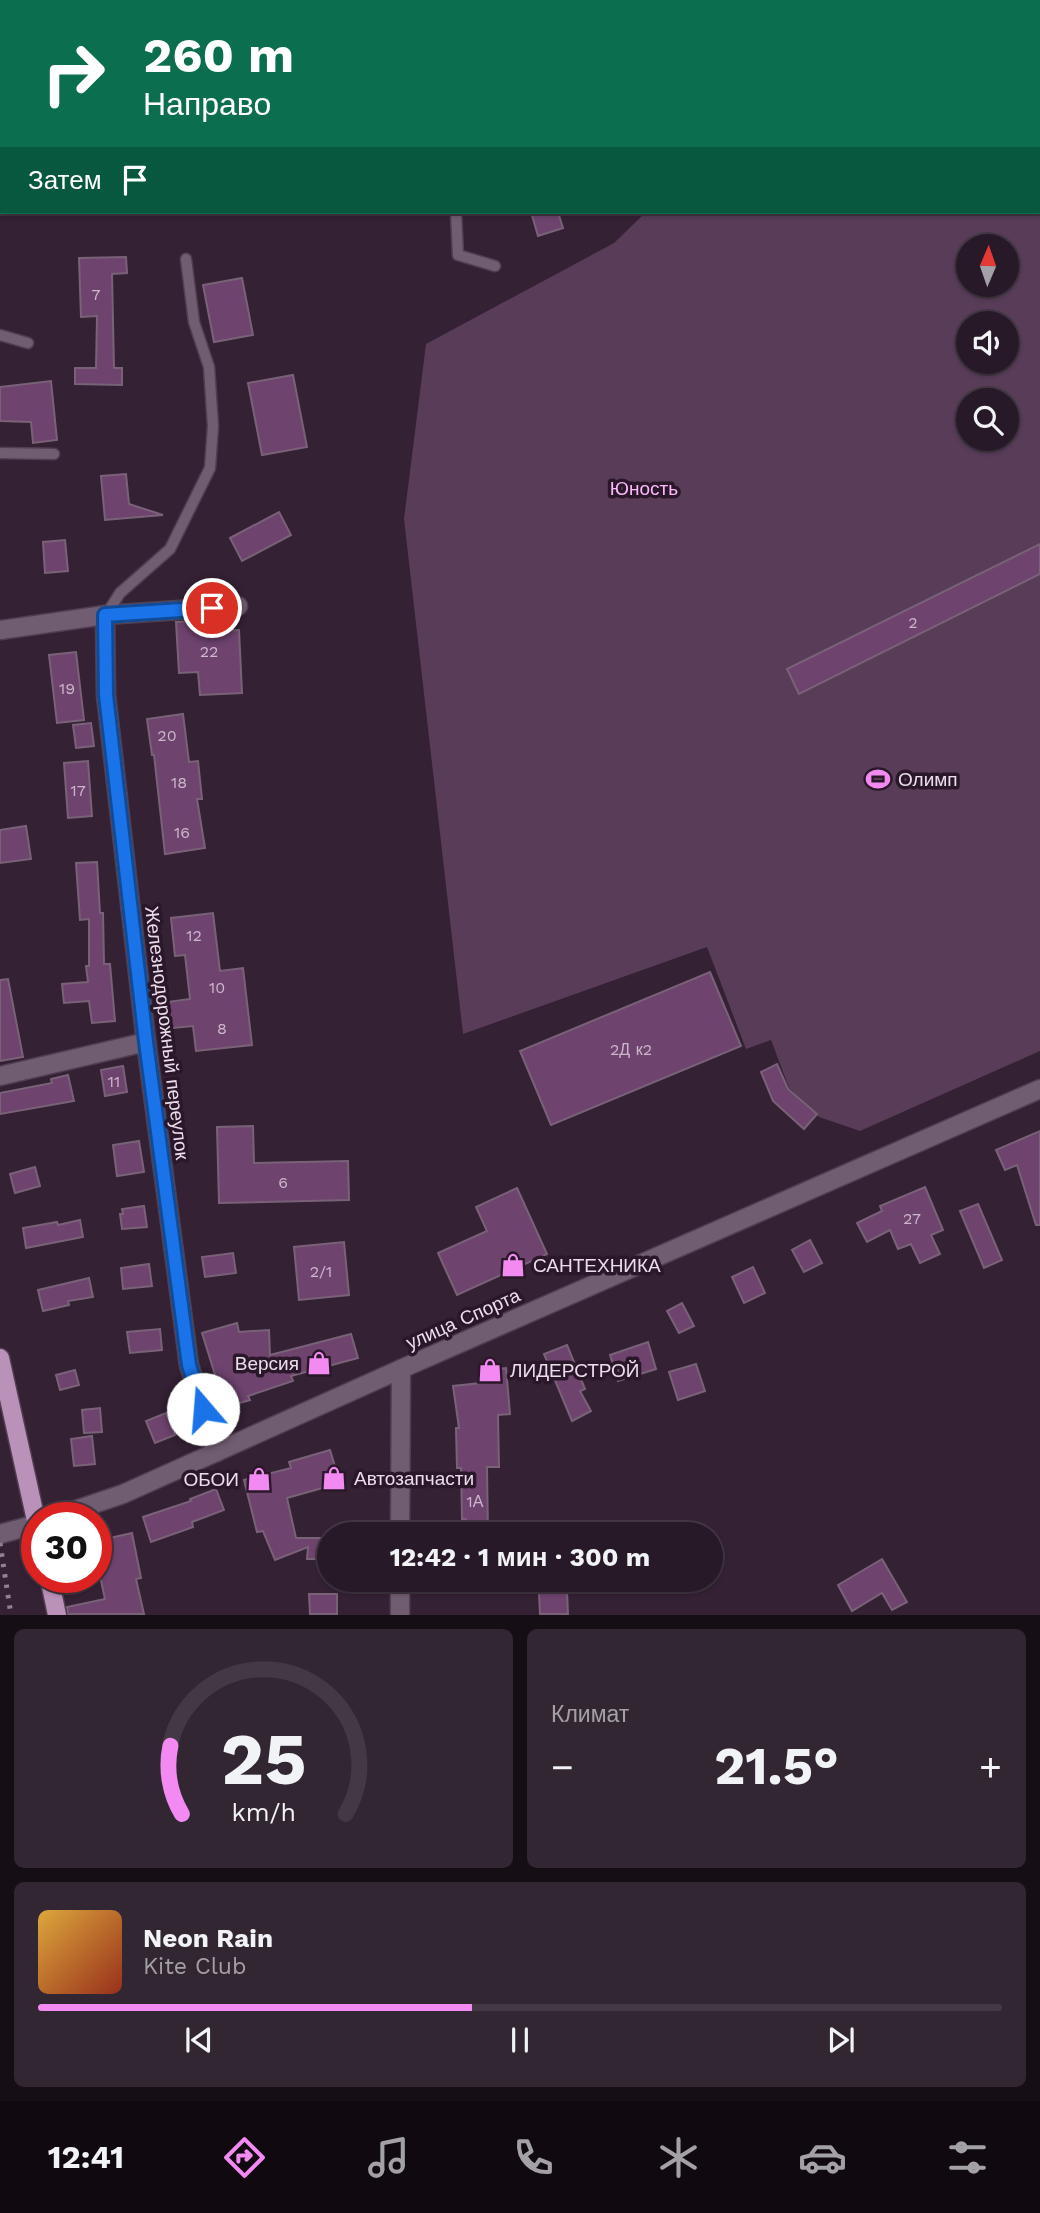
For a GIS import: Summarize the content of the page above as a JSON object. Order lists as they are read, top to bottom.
{
  "streets": {
    "street": ["Железнодорожный переулок", "улица Спорта"]
  },
  "crossings": [
    ["Железнодорожный переулок", "улица Спорта"]
  ],
  "parks": ["Юность"],
  "places": {
    "sports": ["Олимп"],
    "shop": [
      "САНТЕХНИКА",
      "Версия",
      "ЛИДЕРСТРОЙ",
      "Автозапчасти",
      "ОБОИ"
    ]
  },
  "house_numbers": [
    "7",
    "2",
    "22",
    "19",
    "20",
    "18",
    "17",
    "16",
    "12",
    "10",
    "8",
    "2Д к2",
    "11",
    "6",
    "27",
    "2/1",
    "1А"
  ],
  "north": "top",
  "page": {
    "turn": ["260 m", "Направо"],
    "then": "Затем",
    "limit": "30",
    "trip": "12:42 · 1 мин · 300 m",
    "tile": "Климат",
    "heat": ["−", "21.5°", "+"],
    "song": ["Neon Rain", "Kite Club"],
    "tabs": "12:41",
    "gauge": ["25", "km/h"]
  }
}
